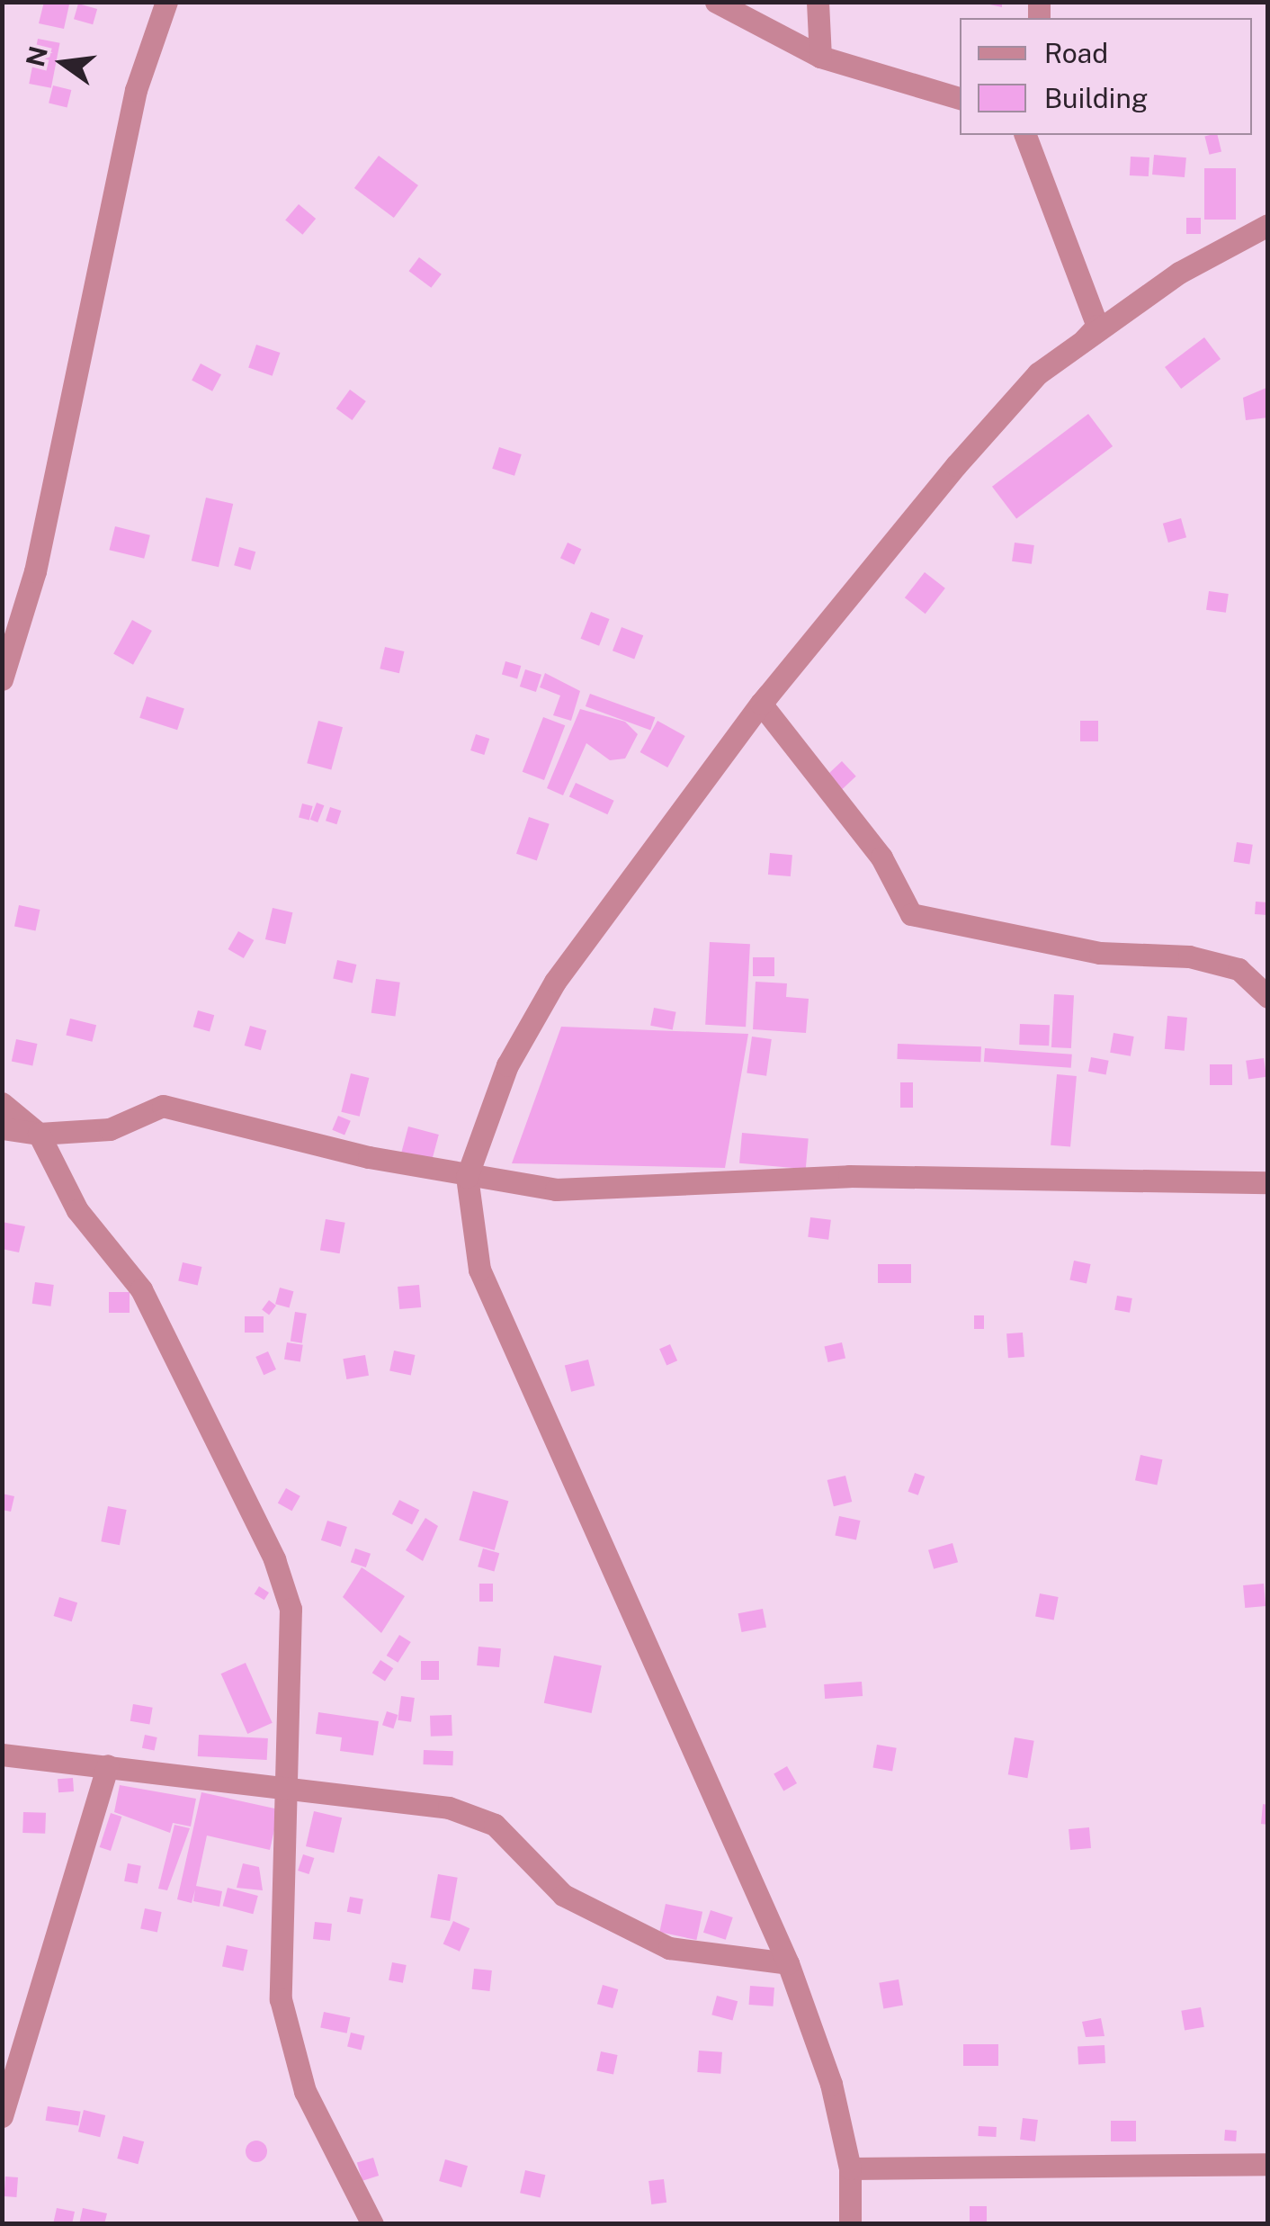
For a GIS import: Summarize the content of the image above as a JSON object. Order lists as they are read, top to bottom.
{
  "legend": ["Road", "Building"],
  "north": "left"
}
